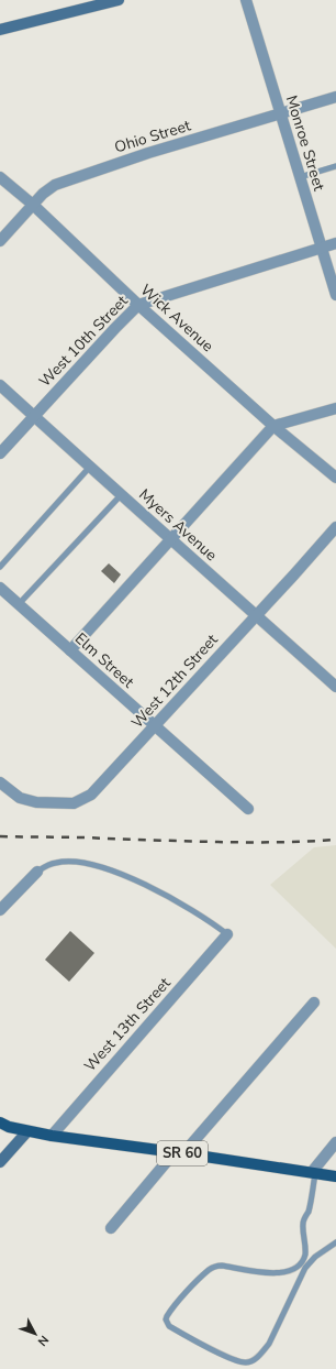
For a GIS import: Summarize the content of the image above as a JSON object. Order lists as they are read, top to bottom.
{
  "streets": {
    "main road": ["SR 60"],
    "street": [
      "Ohio Street",
      "Monroe Street",
      "Wick Avenue",
      "West 10th Street",
      "Myers Avenue",
      "Elm Street",
      "West 12th Street",
      "West 13th Street"
    ]
  },
  "crossings": [
    ["Ohio Street", "Monroe Street"],
    ["Ohio Street", "Wick Avenue"],
    ["Monroe Street", "West 10th Street"],
    ["Wick Avenue", "West 10th Street"],
    ["West 10th Street", "Myers Avenue"],
    ["Myers Avenue", "West 12th Street"],
    ["Elm Street", "West 12th Street"],
    ["West 13th Street", "SR 60"]
  ],
  "north": "bottom right"
}
